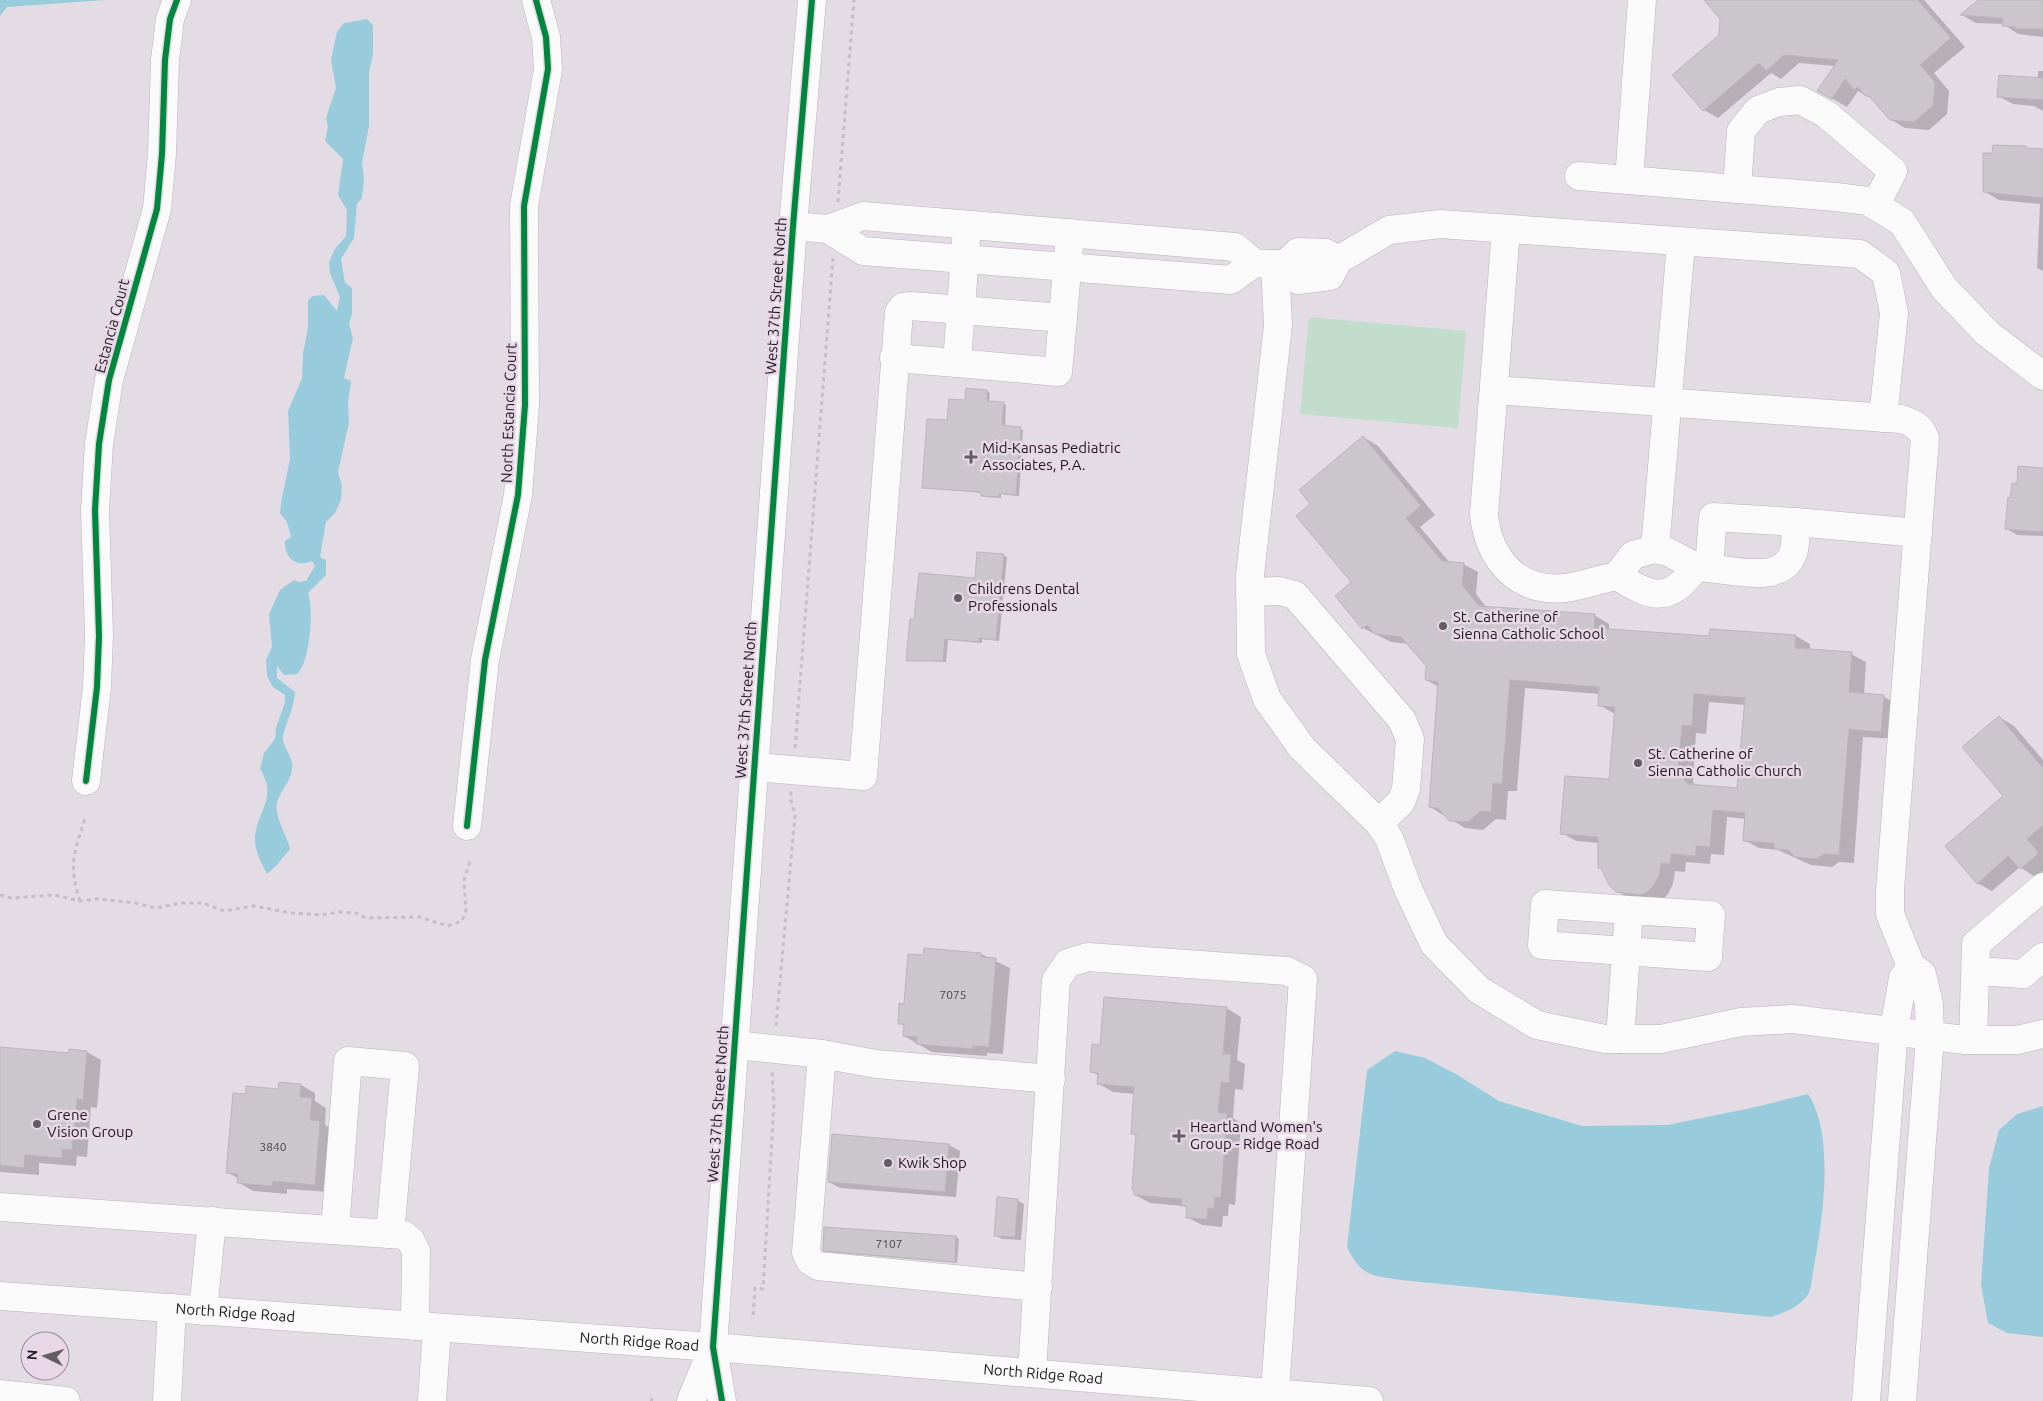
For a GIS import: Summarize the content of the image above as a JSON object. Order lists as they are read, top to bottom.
{
  "streets": {
    "street": [
      "West 37th Street North",
      "Estancia Court",
      "North Estancia Court",
      "North Ridge Road"
    ]
  },
  "crossings": [
    ["West 37th Street North", "North Ridge Road"]
  ],
  "places": {
    "health": ["Mid-Kansas Pediatric Associates, P.A.", "Heartland Women's Group - Ridge Road"],
    "other": [
      "Childrens Dental Professionals",
      "St. Catherine of Sienna Catholic School",
      "St. Catherine of Sienna Catholic Church",
      "Grene Vision Group",
      "Kwik Shop"
    ]
  },
  "house_numbers": ["7075", "3840", "7107"],
  "north": "left"
}
